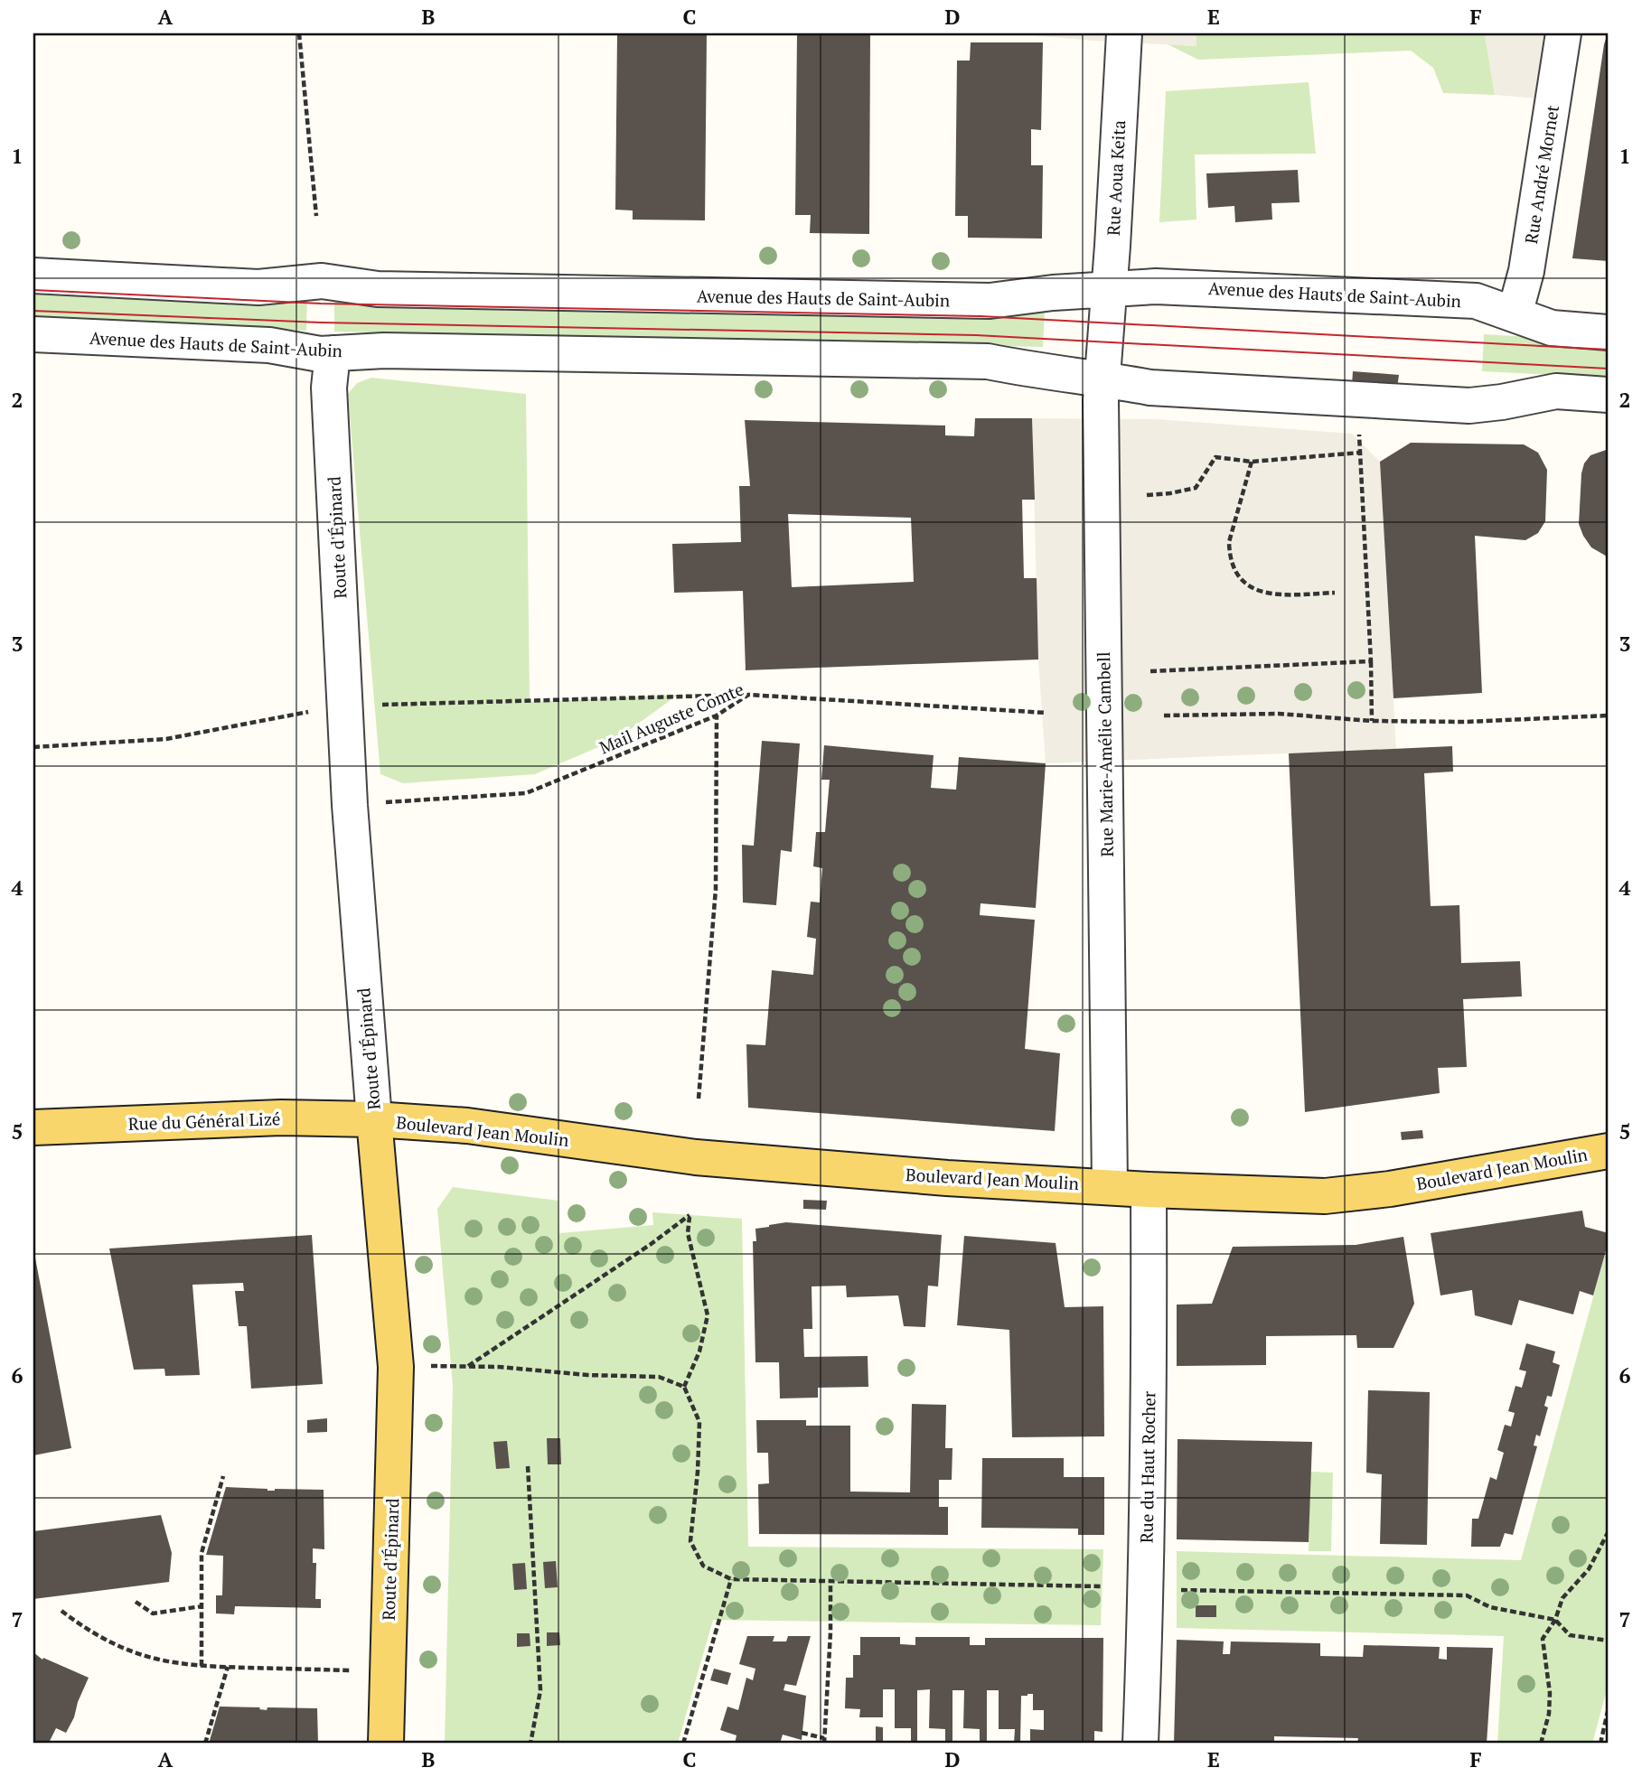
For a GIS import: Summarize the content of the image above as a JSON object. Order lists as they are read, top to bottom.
{
  "streets": {
    "main road": ["Route d'Épinard", "Rue du Général Lizé", "Boulevard Jean Moulin"],
    "street": [
      "Rue André Mornet",
      "Rue Aoua Keita",
      "Avenue des Hauts de Saint-Aubin",
      "Rue Marie-Amélie Cambell",
      "Rue du Haut Rocher"
    ],
    "path": ["Mail Auguste Comte"]
  },
  "crossings": [
    ["Rue André Mornet", "Avenue des Hauts de Saint-Aubin"],
    ["Rue Aoua Keita", "Avenue des Hauts de Saint-Aubin"],
    ["Rue Aoua Keita", "Rue Marie-Amélie Cambell"],
    ["Avenue des Hauts de Saint-Aubin", "Route d'Épinard"],
    ["Avenue des Hauts de Saint-Aubin", "Rue Marie-Amélie Cambell"],
    ["Route d'Épinard", "Mail Auguste Comte"],
    ["Route d'Épinard", "Rue du Général Lizé"],
    ["Route d'Épinard", "Boulevard Jean Moulin"],
    ["Rue Marie-Amélie Cambell", "Boulevard Jean Moulin"],
    ["Rue du Général Lizé", "Boulevard Jean Moulin"],
    ["Boulevard Jean Moulin", "Rue du Haut Rocher"]
  ],
  "grid": {
    "columns": [
      "A",
      "B",
      "C",
      "D",
      "E",
      "F"
    ],
    "rows": [
      "1",
      "2",
      "3",
      "4",
      "5",
      "6",
      "7"
    ]
  }
}
